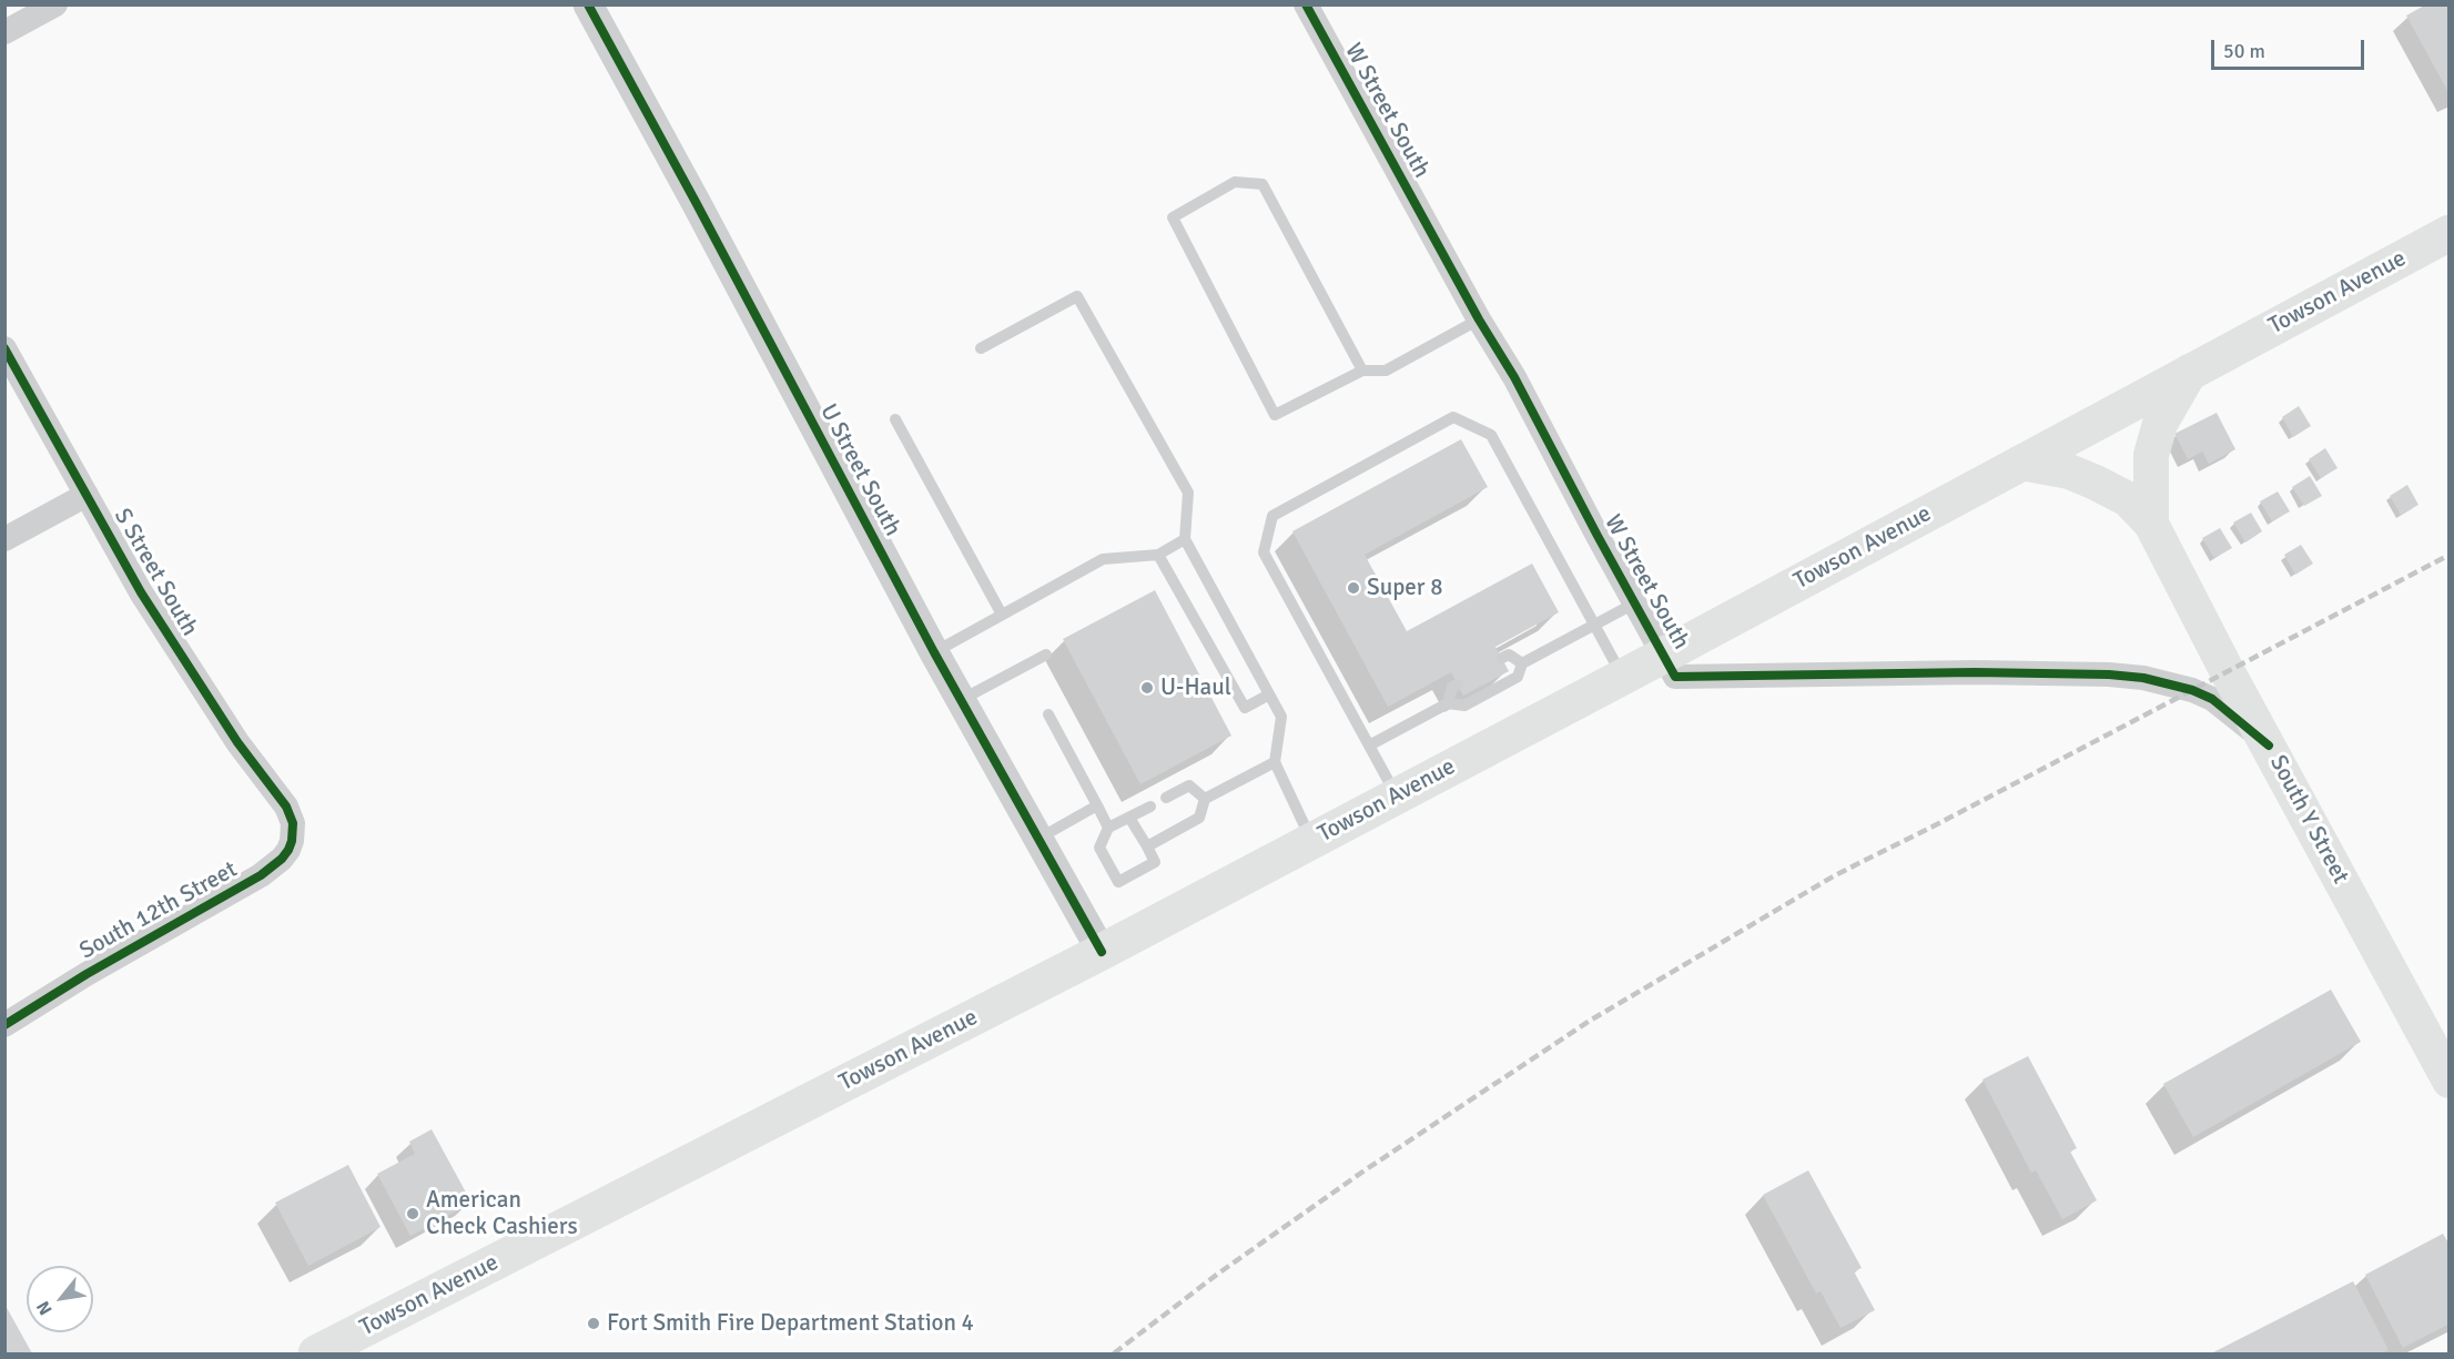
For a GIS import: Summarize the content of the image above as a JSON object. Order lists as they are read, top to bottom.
{
  "streets": {
    "main road": ["Towson Avenue", "South Y Street"],
    "street": [
      "W Street South",
      "U Street South",
      "S Street South",
      "South 12th Street"
    ]
  },
  "crossings": [
    ["W Street South", "Towson Avenue"],
    ["W Street South", "South Y Street"],
    ["Towson Avenue", "U Street South"],
    ["Towson Avenue", "South Y Street"],
    ["S Street South", "South 12th Street"]
  ],
  "places": [
    "Super 8",
    "U-Haul",
    "American Check Cashiers",
    "Fort Smith Fire Department Station 4"
  ],
  "scale_bar": "50 m",
  "north": "bottom left"
}
